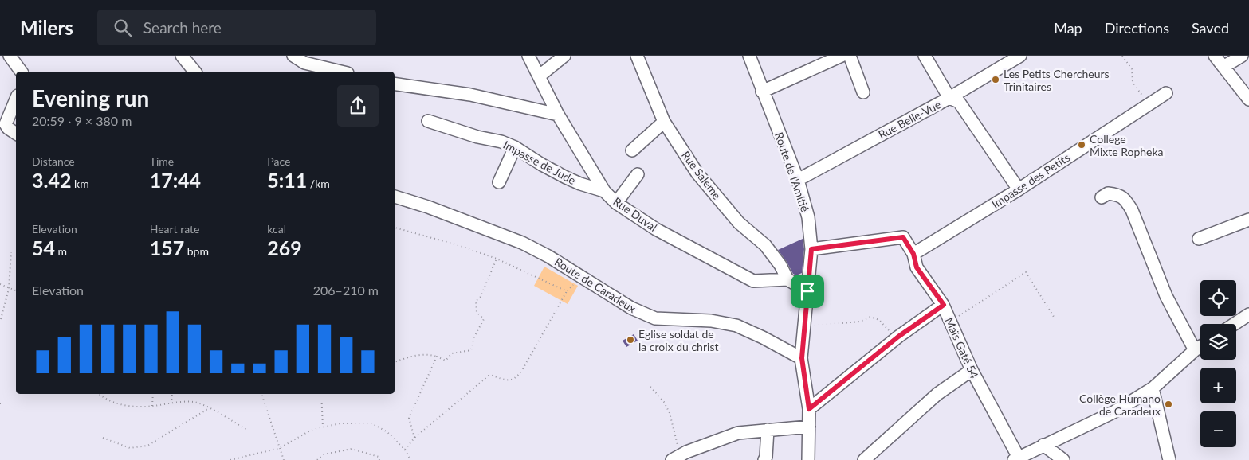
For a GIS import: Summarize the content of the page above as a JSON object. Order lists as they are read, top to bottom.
{
  "streets": {
    "street": [
      "Rue Belle-Vue",
      "Impasse de Jude",
      "Route de l'Amitié",
      "Rue Saleme",
      "Impasse des Petits",
      "Rue Duval",
      "Route de Caradeux",
      "Maïs Gaté 54"
    ]
  },
  "crossings": [
    ["Rue Belle-Vue", "Route de l'Amitié"],
    ["Impasse de Jude", "Rue Duval"],
    ["Route de l'Amitié", "Route de Caradeux"],
    ["Route de l'Amitié", "Maïs Gaté 54"],
    ["Rue Saleme", "Rue Duval"],
    ["Impasse des Petits", "Maïs Gaté 54"]
  ],
  "places": [
    "Les Petits Chercheurs Trinitaires",
    "College Mixte Ropheka",
    "Eglise soldat de la croix du christ",
    "Collège Humano de Caradeux"
  ],
  "page": {
    "header": "Milers",
    "search": "Search here",
    "nav": ["Map", "Directions", "Saved"],
    "heading": ["Evening run", "20:59 · 9 × 380 m"],
    "stats": [
      ["Distance", "3.42 km"],
      ["Time", "17:44"],
      ["Pace", "5:11 /km"],
      ["Elevation", "54 m"],
      ["Heart rate", "157 bpm"],
      ["kcal", "269"]
    ],
    "chart": ["Elevation", "206–210 m"],
    "map_buttons": ["+", "−"]
  }
}
